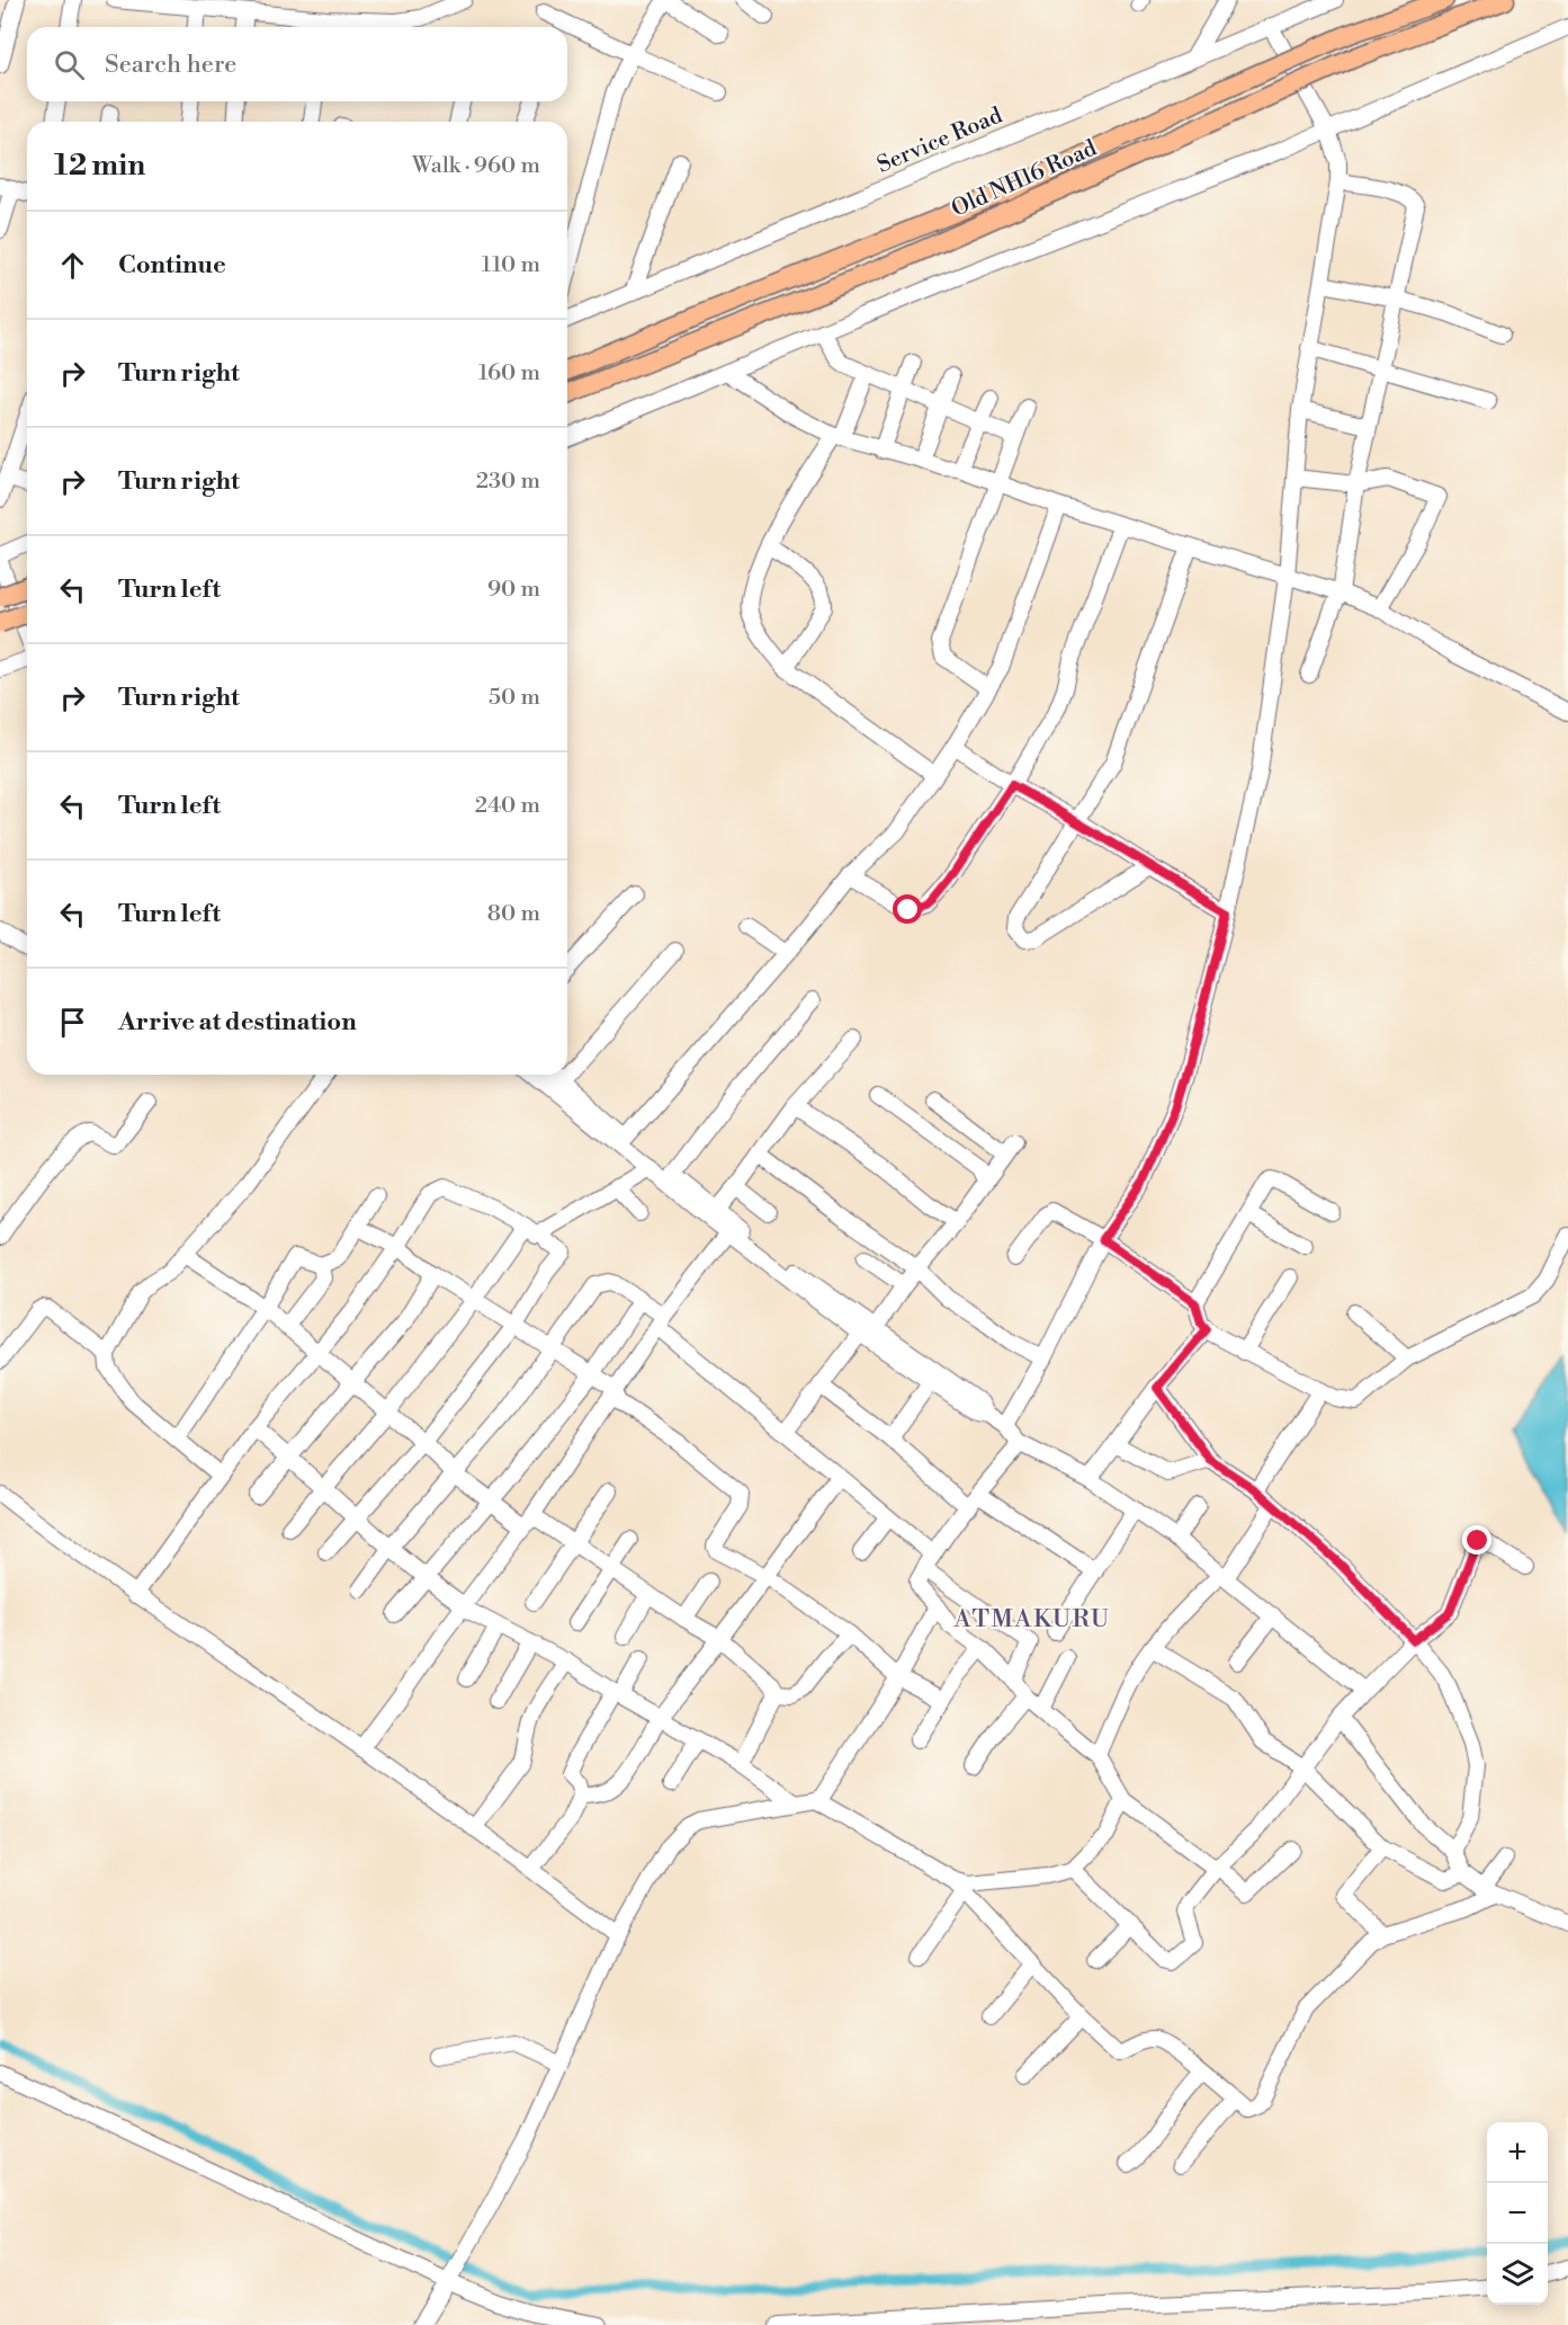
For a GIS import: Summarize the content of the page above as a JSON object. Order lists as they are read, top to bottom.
{
  "streets": {
    "main road": ["Old NH16 Road"],
    "street": ["Service Road"]
  },
  "districts": ["ATMAKURU"],
  "page": {
    "search": "Search here",
    "heading": ["12 min", "Walk · 960 m"],
    "list": [
      ["Continue", "110 m"],
      ["Turn right", "160 m"],
      ["Turn right", "230 m"],
      ["Turn left", "90 m"],
      ["Turn right", "50 m"],
      ["Turn left", "240 m"],
      ["Turn left", "80 m"],
      "Arrive at destination"
    ],
    "map_buttons": ["+", "−"]
  }
}
